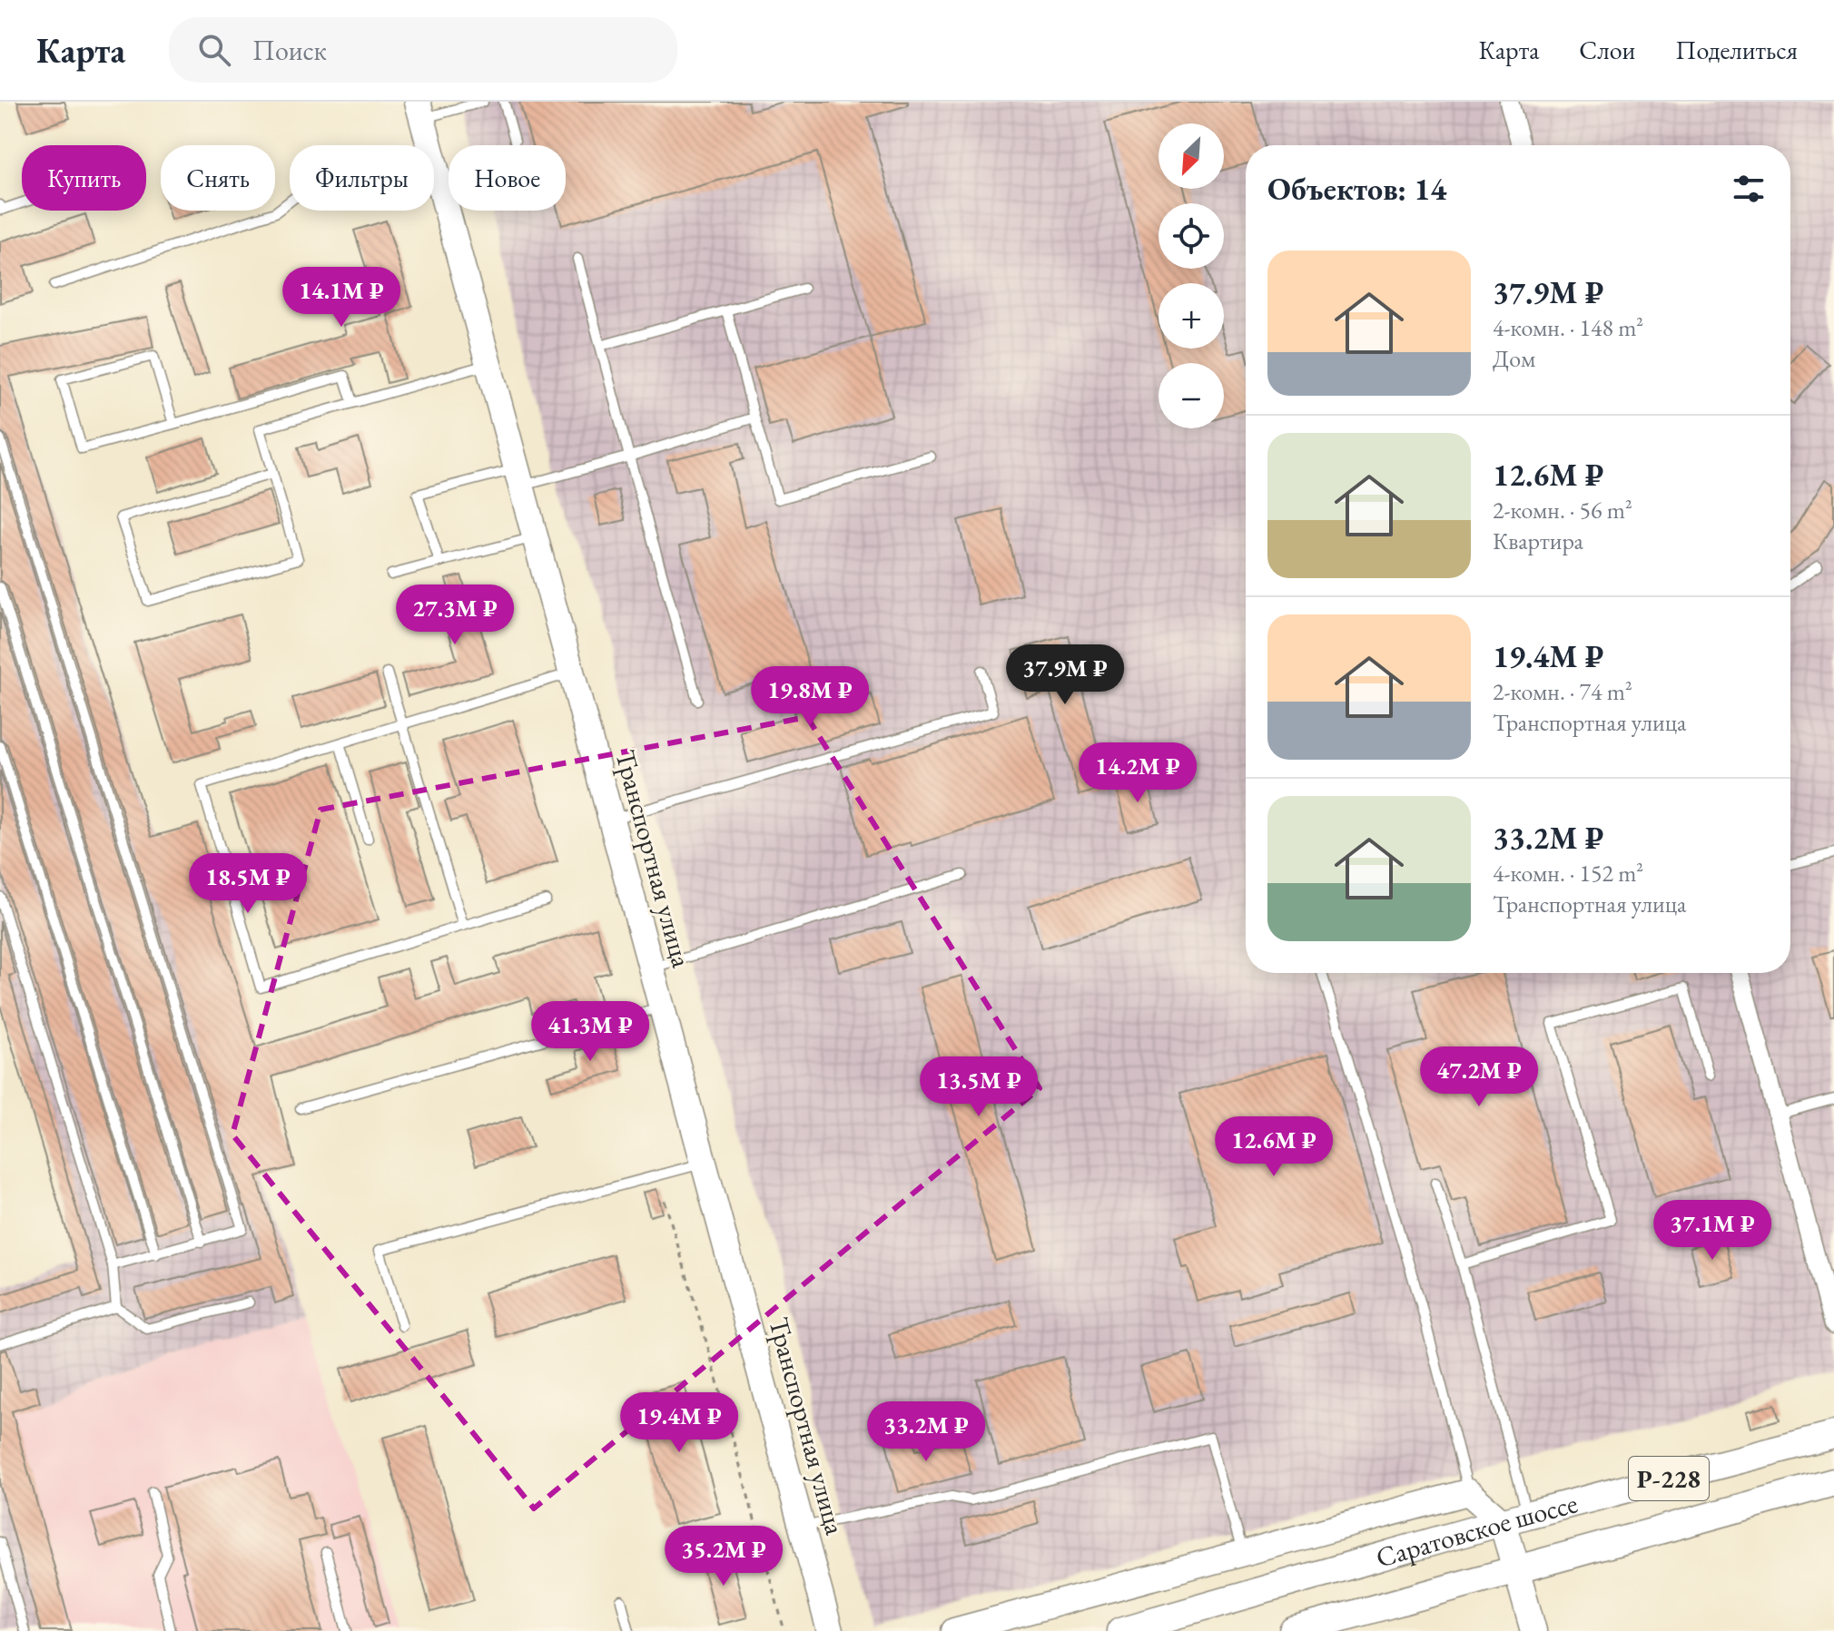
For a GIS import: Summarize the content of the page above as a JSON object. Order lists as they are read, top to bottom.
{
  "streets": {
    "main road": ["Транспортная улица", "Р-228", "Саратовское шоссе"]
  },
  "north": "bottom left",
  "page": {
    "header": "Карта",
    "search": "Поиск",
    "nav": ["Карта", "Слои", "Поделиться"],
    "map_buttons": ["+", "−"],
    "chip": [
      "Купить",
      "Снять",
      "Фильтры",
      "Новое"
    ],
    "heading": "Объектов: 14",
    "list": [
      {
        "name": "37.9M ₽",
        "note": "4-комн. · 148 m² · Дом"
      },
      {
        "name": "12.6M ₽",
        "note": "2-комн. · 56 m² · Квартира"
      },
      {
        "name": "19.4M ₽",
        "note": "2-комн. · 74 m² · Транспортная улица"
      },
      {
        "name": "33.2M ₽",
        "note": "4-комн. · 152 m² · Транспортная улица"
      }
    ],
    "price": [
      "14.1M ₽",
      "27.3M ₽",
      "37.9M ₽",
      "19.8M ₽",
      "14.2M ₽",
      "18.5M ₽",
      "41.3M ₽",
      "47.2M ₽",
      "13.5M ₽",
      "12.6M ₽",
      "37.1M ₽",
      "19.4M ₽",
      "33.2M ₽",
      "35.2M ₽"
    ]
  }
}
